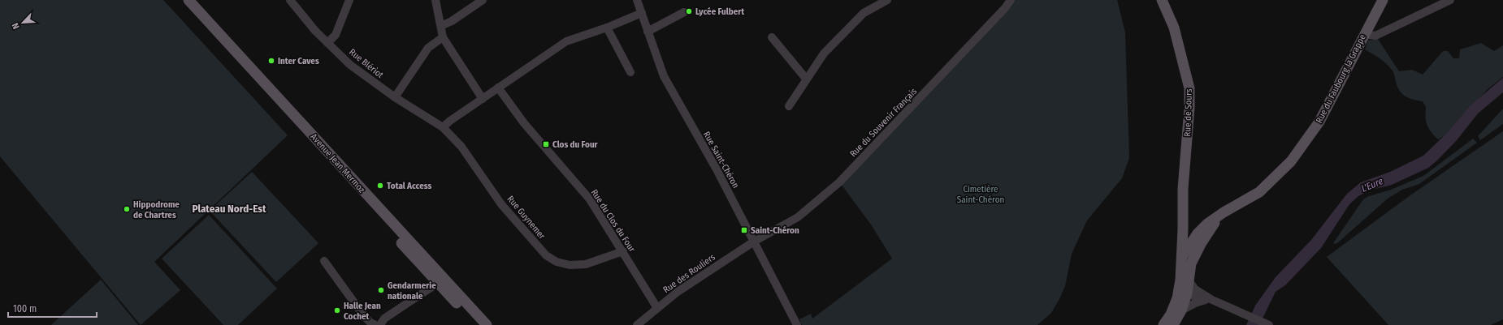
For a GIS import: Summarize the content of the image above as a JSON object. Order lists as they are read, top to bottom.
{
  "streets": {
    "main road": ["Rue du Faubourg la Grappe", "Rue de Sours", "Avenue Jean Mermoz"],
    "street": [
      "Rue Blériot",
      "Rue du Souvenir Français",
      "Rue Saint-Chéron",
      "Rue Guynemer",
      "Rue du Clos du Four",
      "Rue des Rouliers"
    ]
  },
  "crossings": [
    ["Rue Blériot", "Rue Guynemer"],
    ["Rue du Faubourg la Grappe", "Rue de Sours"],
    ["Rue du Souvenir Français", "Rue Saint-Chéron"],
    ["Rue du Souvenir Français", "Rue des Rouliers"],
    ["Rue Saint-Chéron", "Rue des Rouliers"],
    ["Rue Guynemer", "Rue du Clos du Four"],
    ["Rue du Clos du Four", "Rue des Rouliers"]
  ],
  "districts": ["Plateau Nord-Est"],
  "water": ["L'Eure"],
  "parks": ["Cimetière Saint-Chéron"],
  "places": {
    "other": [
      "Lycée Fulbert",
      "Inter Caves",
      "Total Access",
      "Hippodrome de Chartres",
      "Gendarmerie nationale",
      "Halle Jean Cochet"
    ],
    "transit": ["Clos du Four", "Saint-Chéron"]
  },
  "scale_bar": "100 m",
  "north": "bottom left"
}
